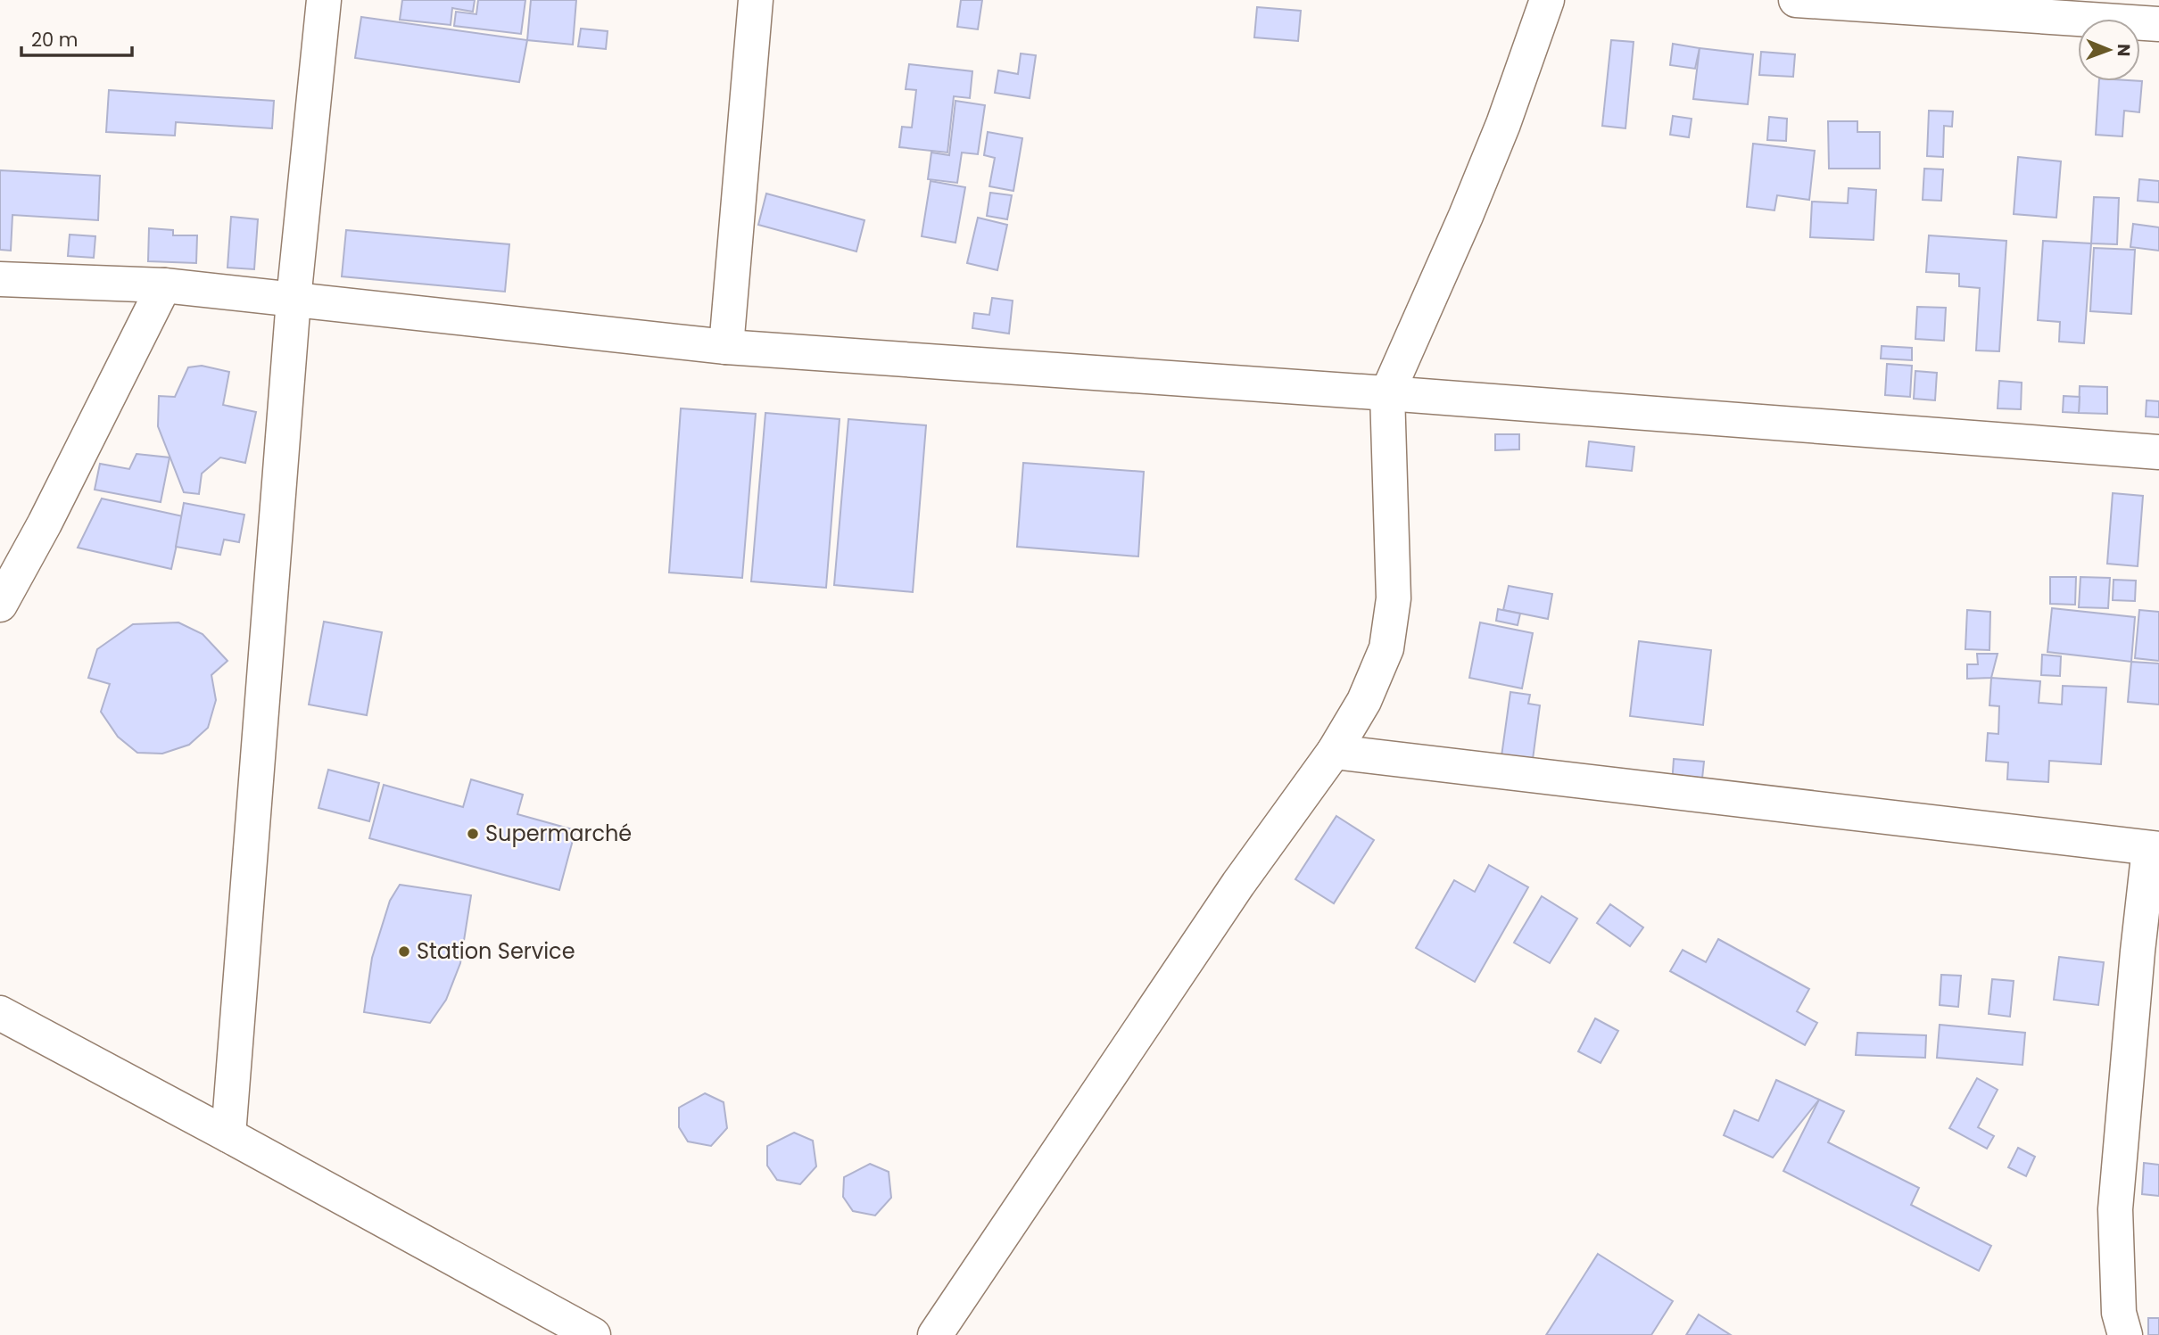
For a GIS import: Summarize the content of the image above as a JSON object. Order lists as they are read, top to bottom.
{
  "places": ["Supermarché", "Station Service"],
  "scale_bar": "20 m",
  "north": "right"
}
